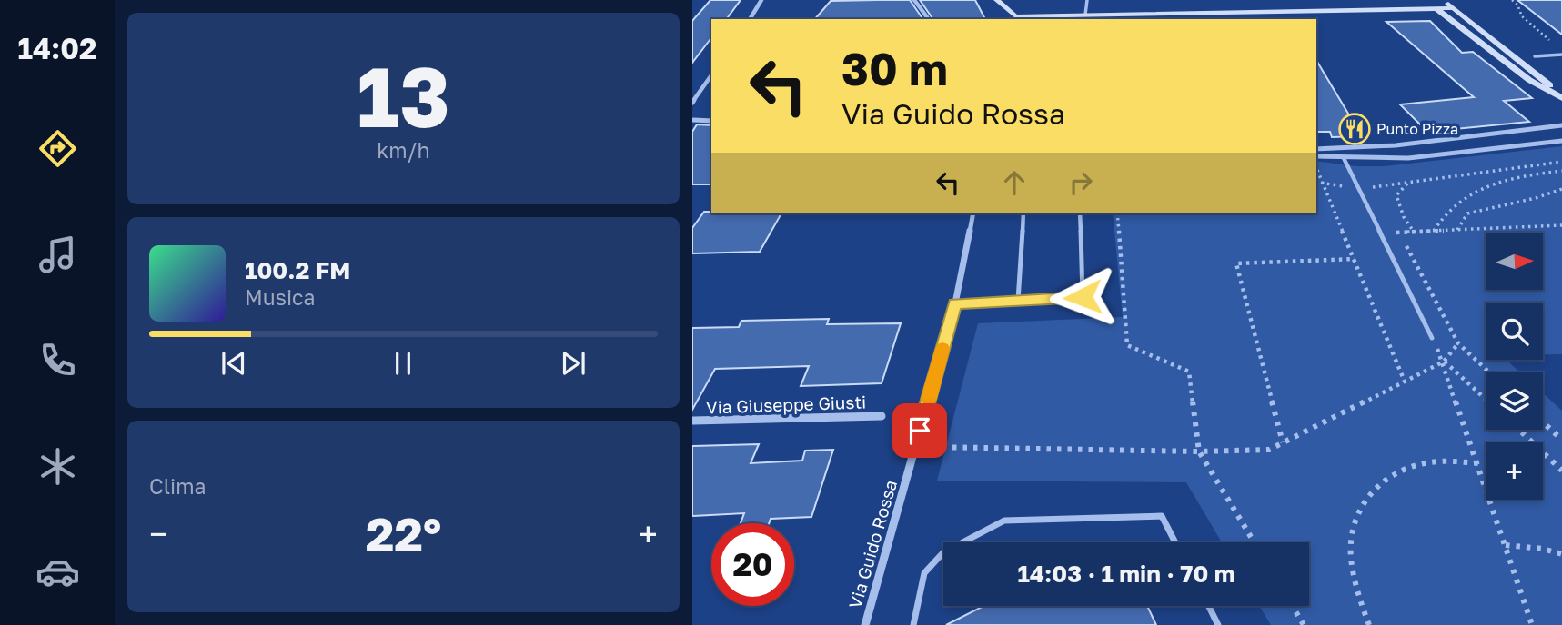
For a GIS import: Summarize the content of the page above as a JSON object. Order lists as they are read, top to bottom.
{
  "streets": {
    "street": ["Via Giuseppe Giusti", "Via Guido Rossa"]
  },
  "places": {
    "restaurant": ["Punto Pizza"]
  },
  "north": "right",
  "page": {
    "tabs": "14:02",
    "tile": [
      ["13", "km/h"],
      "Clima"
    ],
    "turn": ["30 m", "Via Guido Rossa"],
    "map_buttons": "+",
    "song": ["100.2 FM", "Musica"],
    "heat": ["−", "22°", "+"],
    "limit": "20",
    "trip": "14:03 · 1 min · 70 m"
  }
}
